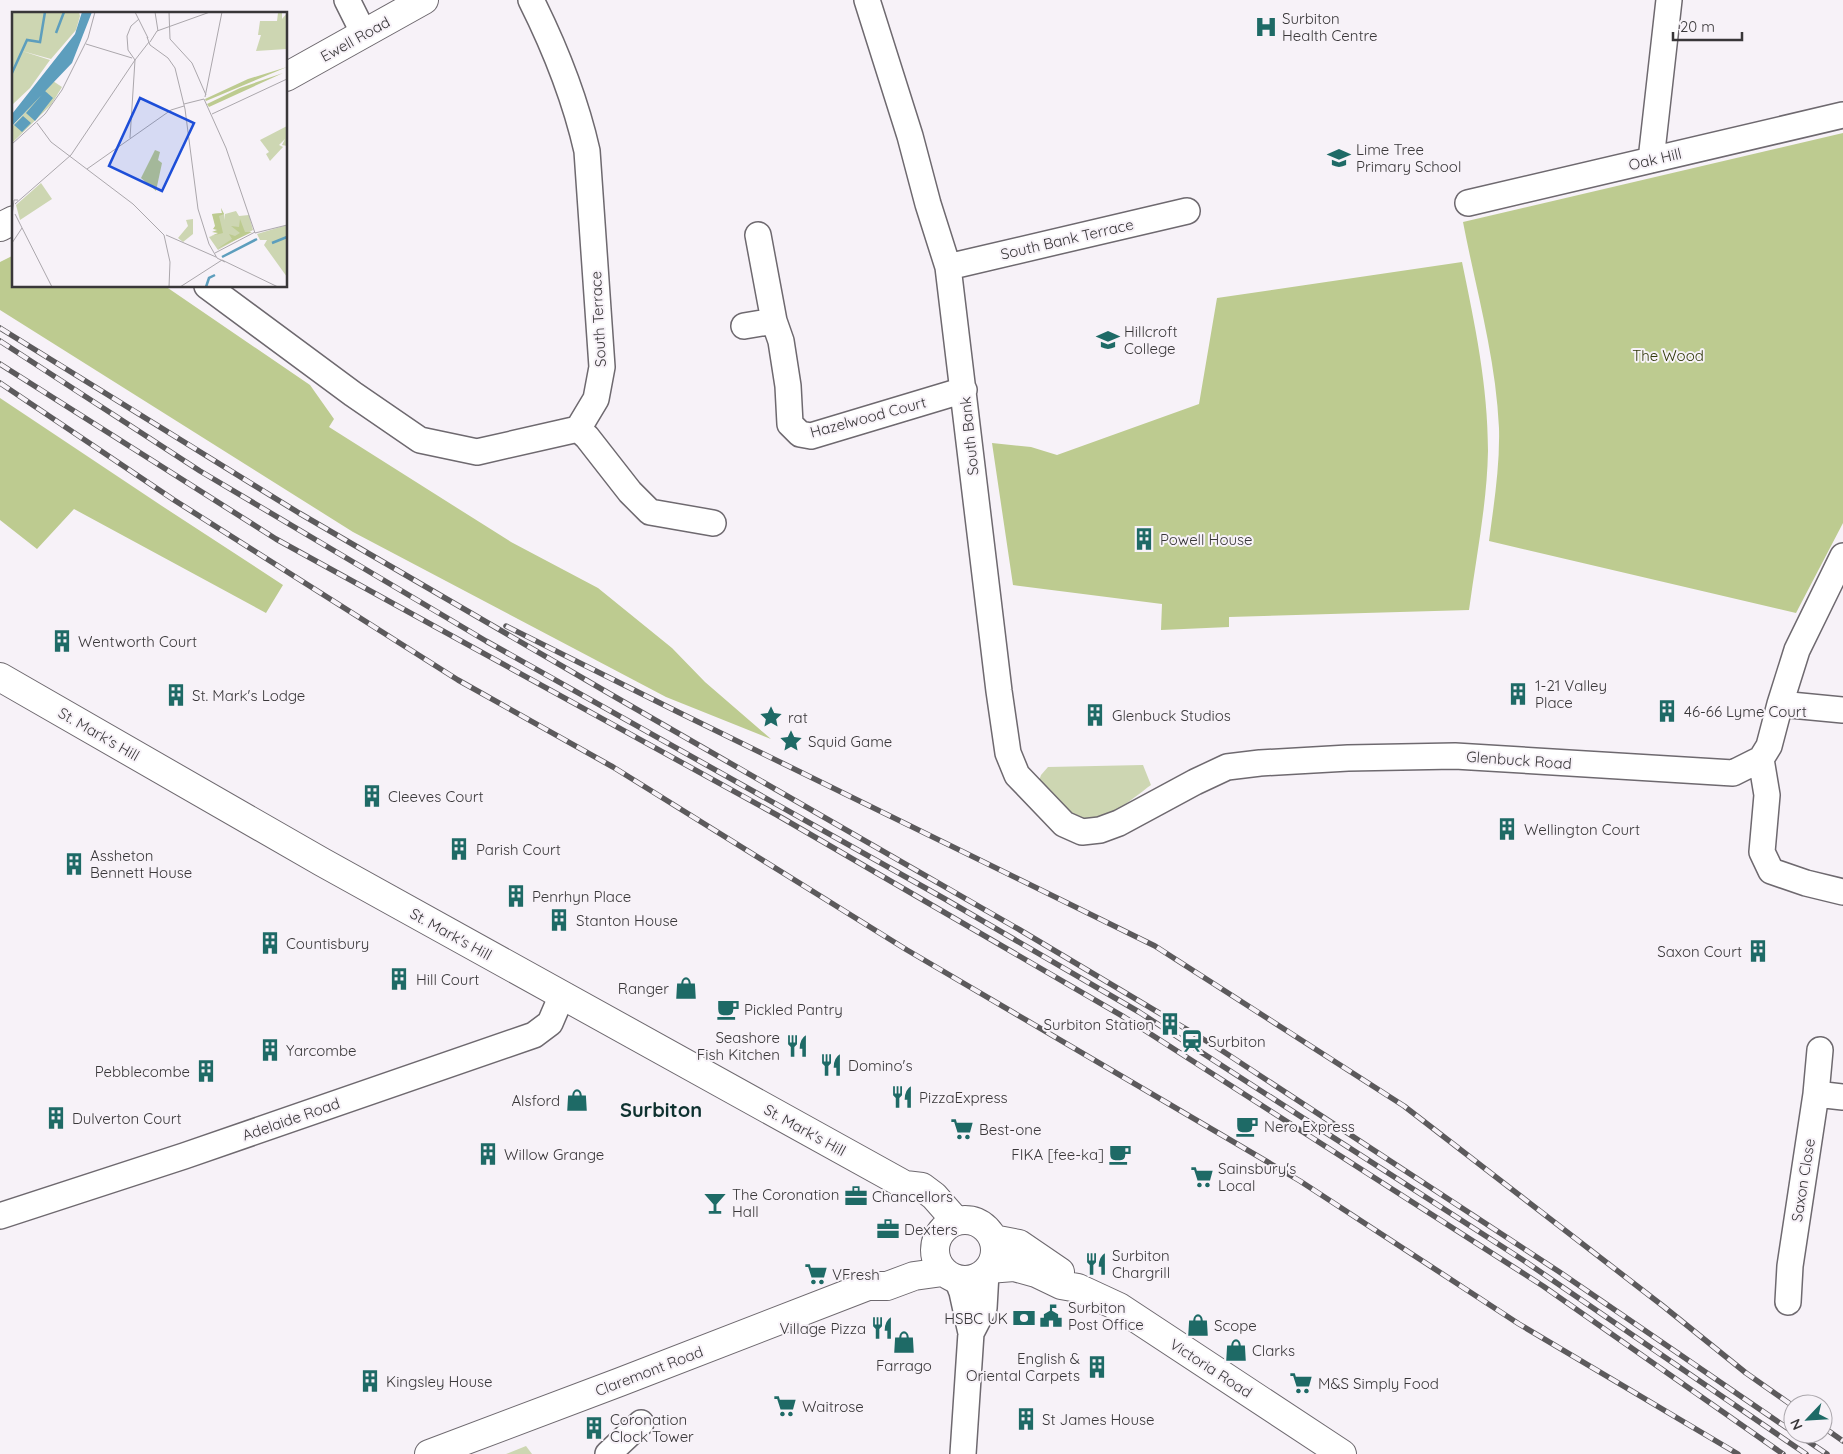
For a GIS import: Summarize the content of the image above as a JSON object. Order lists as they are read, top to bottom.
{
  "streets": {
    "main road": [
      "Ewell Road",
      "St. Mark's Hill",
      "Victoria Road",
      "Claremont Road"
    ],
    "street": [
      "Oak Hill",
      "South Bank Terrace",
      "South Terrace",
      "Hazelwood Court",
      "South Bank",
      "Glenbuck Road",
      "Adelaide Road",
      "Saxon Close"
    ]
  },
  "crossings": [
    ["South Bank Terrace", "South Bank"],
    ["Hazelwood Court", "South Bank"],
    ["South Bank", "Glenbuck Road"],
    ["St. Mark's Hill", "Adelaide Road"],
    ["St. Mark's Hill", "Victoria Road"],
    ["St. Mark's Hill", "Claremont Road"],
    ["Victoria Road", "Claremont Road"]
  ],
  "districts": ["Surbiton"],
  "parks": ["The Wood"],
  "places": {
    "hospital": ["Surbiton Health Centre"],
    "school or university": ["Lime Tree Primary School", "Hillcroft College"],
    "building": [
      "Powell House",
      "Wentworth Court",
      "1-21 Valley Place",
      "St. Mark's Lodge",
      "46-66 Lyme Court",
      "Glenbuck Studios",
      "Cleeves Court",
      "Wellington Court",
      "Parish Court",
      "Assheton Bennett House",
      "Penrhyn Place",
      "Stanton House",
      "Countisbury",
      "Saxon Court",
      "Hill Court",
      "Surbiton Station",
      "Yarcombe",
      "Pebblecombe",
      "Dulverton Court",
      "Willow Grange",
      "English & Oriental Carpets",
      "Kingsley House",
      "St James House",
      "Coronation Clock Tower"
    ],
    "place": ["rat", "Squid Game"],
    "shop": [
      "Ranger",
      "Alsford",
      "Scope",
      "Farrago",
      "Clarks"
    ],
    "cafe": ["Pickled Pantry", "Nero Express", "FIKA [fee-ka]"],
    "station": ["Surbiton"],
    "restaurant": [
      "Seashore Fish Kitchen",
      "Domino's",
      "PizzaExpress",
      "Surbiton Chargrill",
      "Village Pizza"
    ],
    "supermarket": [
      "Best-one",
      "Sainsbury's Local",
      "VFresh",
      "M&S Simply Food",
      "Waitrose"
    ],
    "office": ["Chancellors", "Dexters"],
    "bar": ["The Coronation Hall"],
    "public building": ["Surbiton Post Office"],
    "bank": ["HSBC UK"]
  },
  "scale_bar": "20 m",
  "north": "bottom left"
}
